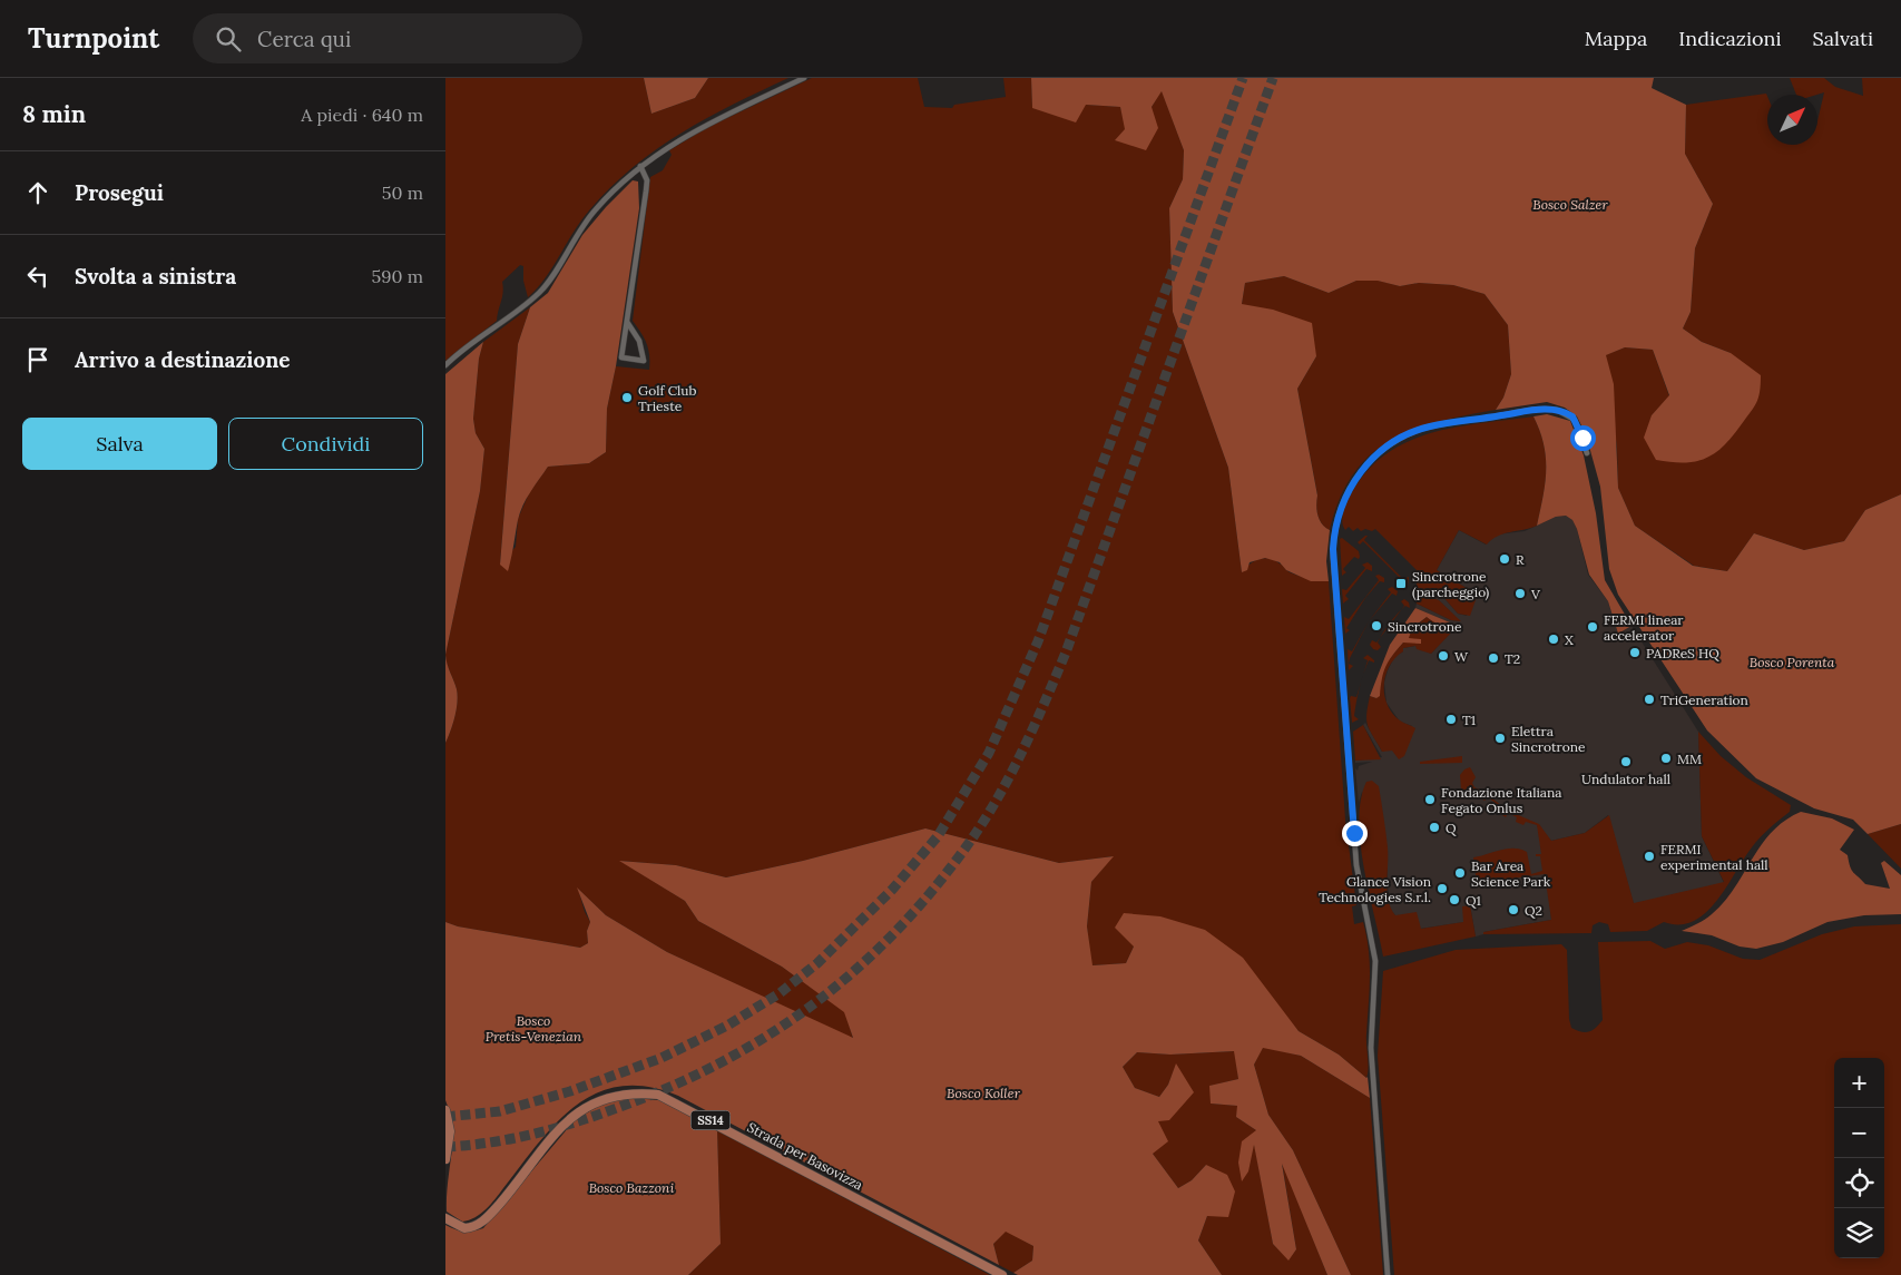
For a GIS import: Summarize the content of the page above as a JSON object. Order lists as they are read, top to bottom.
{
  "streets": {
    "main road": ["SS14", "Strada per Basovizza"]
  },
  "parks": [
    "Bosco Salzer",
    "Bosco Porenta",
    "Bosco Pretis-Venezian",
    "Bosco Koller",
    "Bosco Bazzoni"
  ],
  "places": {
    "other": [
      "Golf Club Trieste",
      "R",
      "V",
      "Sincrotrone",
      "FERMI linear accelerator",
      "X",
      "PADReS HQ",
      "W",
      "T2",
      "TriGeneration",
      "T1",
      "Elettra Sincrotrone",
      "MM",
      "Undulator hall",
      "Fondazione Italiana Fegato Onlus",
      "Q",
      "FERMI experimental hall",
      "Bar Area Science Park",
      "Glance Vision Technologies S.r.l.",
      "Q1",
      "Q2"
    ],
    "transit": ["Sincrotrone (parcheggio)"]
  },
  "north": "top right",
  "page": {
    "header": "Turnpoint",
    "search": "Cerca qui",
    "nav": ["Mappa", "Indicazioni", "Salvati"],
    "heading": ["8 min", "A piedi · 640 m"],
    "list": [
      ["Prosegui", "50 m"],
      ["Svolta a sinistra", "590 m"],
      "Arrivo a destinazione"
    ],
    "buttons": ["Salva", "Condividi"],
    "map_buttons": ["+", "−"]
  }
}
